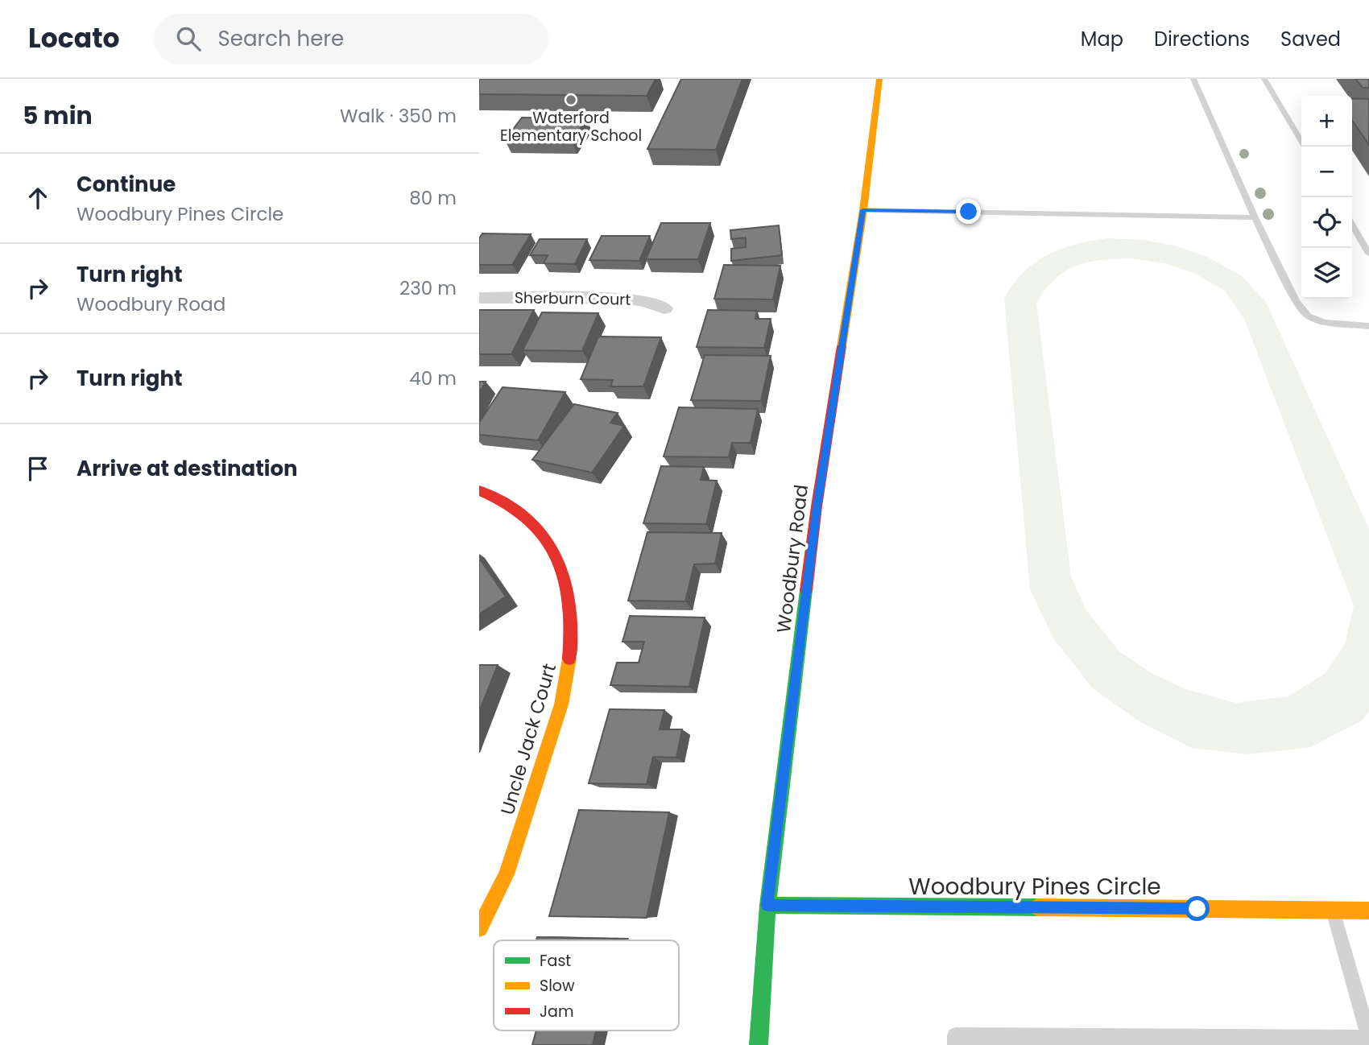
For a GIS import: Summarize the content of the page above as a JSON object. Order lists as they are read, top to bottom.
{
  "streets": {
    "street": [
      "Sherburn Court",
      "Woodbury Road",
      "Uncle Jack Court",
      "Woodbury Pines Circle"
    ]
  },
  "crossings": [
    ["Woodbury Road", "Woodbury Pines Circle"]
  ],
  "places": ["Waterford Elementary School"],
  "legend": ["Fast", "Slow", "Jam"],
  "page": {
    "header": "Locato",
    "search": "Search here",
    "nav": ["Map", "Directions", "Saved"],
    "heading": ["5 min", "Walk · 350 m"],
    "map_buttons": ["+", "−"],
    "list": [
      ["Continue", "Woodbury Pines Circle", "80 m"],
      ["Turn right", "Woodbury Road", "230 m"],
      ["Turn right", "40 m"],
      "Arrive at destination"
    ]
  }
}
